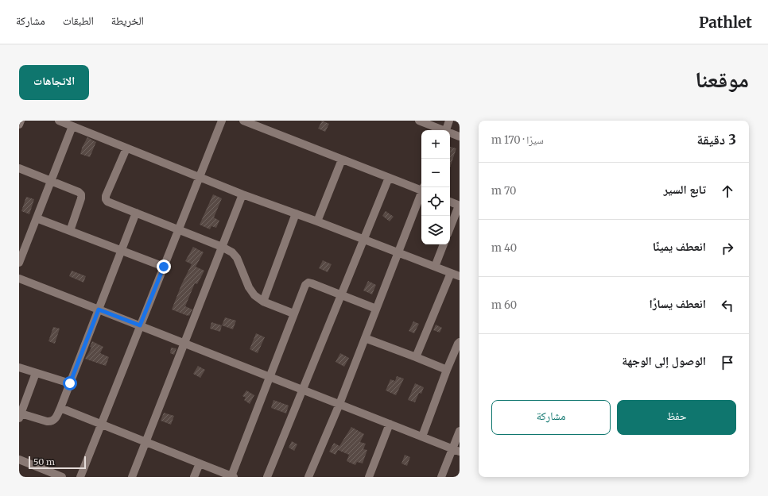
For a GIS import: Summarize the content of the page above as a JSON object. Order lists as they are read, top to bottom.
{
  "scale_bar": "50 m",
  "page": {
    "header": "Pathlet",
    "nav": ["الخريطة", "الطبقات", "مشاركة"],
    "title": "موقعنا",
    "buttons": [
      "الاتجاهات",
      ["حفظ", "مشاركة"]
    ],
    "heading": ["3 دقيقة", "سيرًا · 170 m"],
    "map_buttons": ["+", "−"],
    "list": [
      ["تابع السير", "70 m"],
      ["انعطف يمينًا", "40 m"],
      ["انعطف يسارًا", "60 m"],
      "الوصول إلى الوجهة"
    ],
    "scale": "50 m"
  }
}
